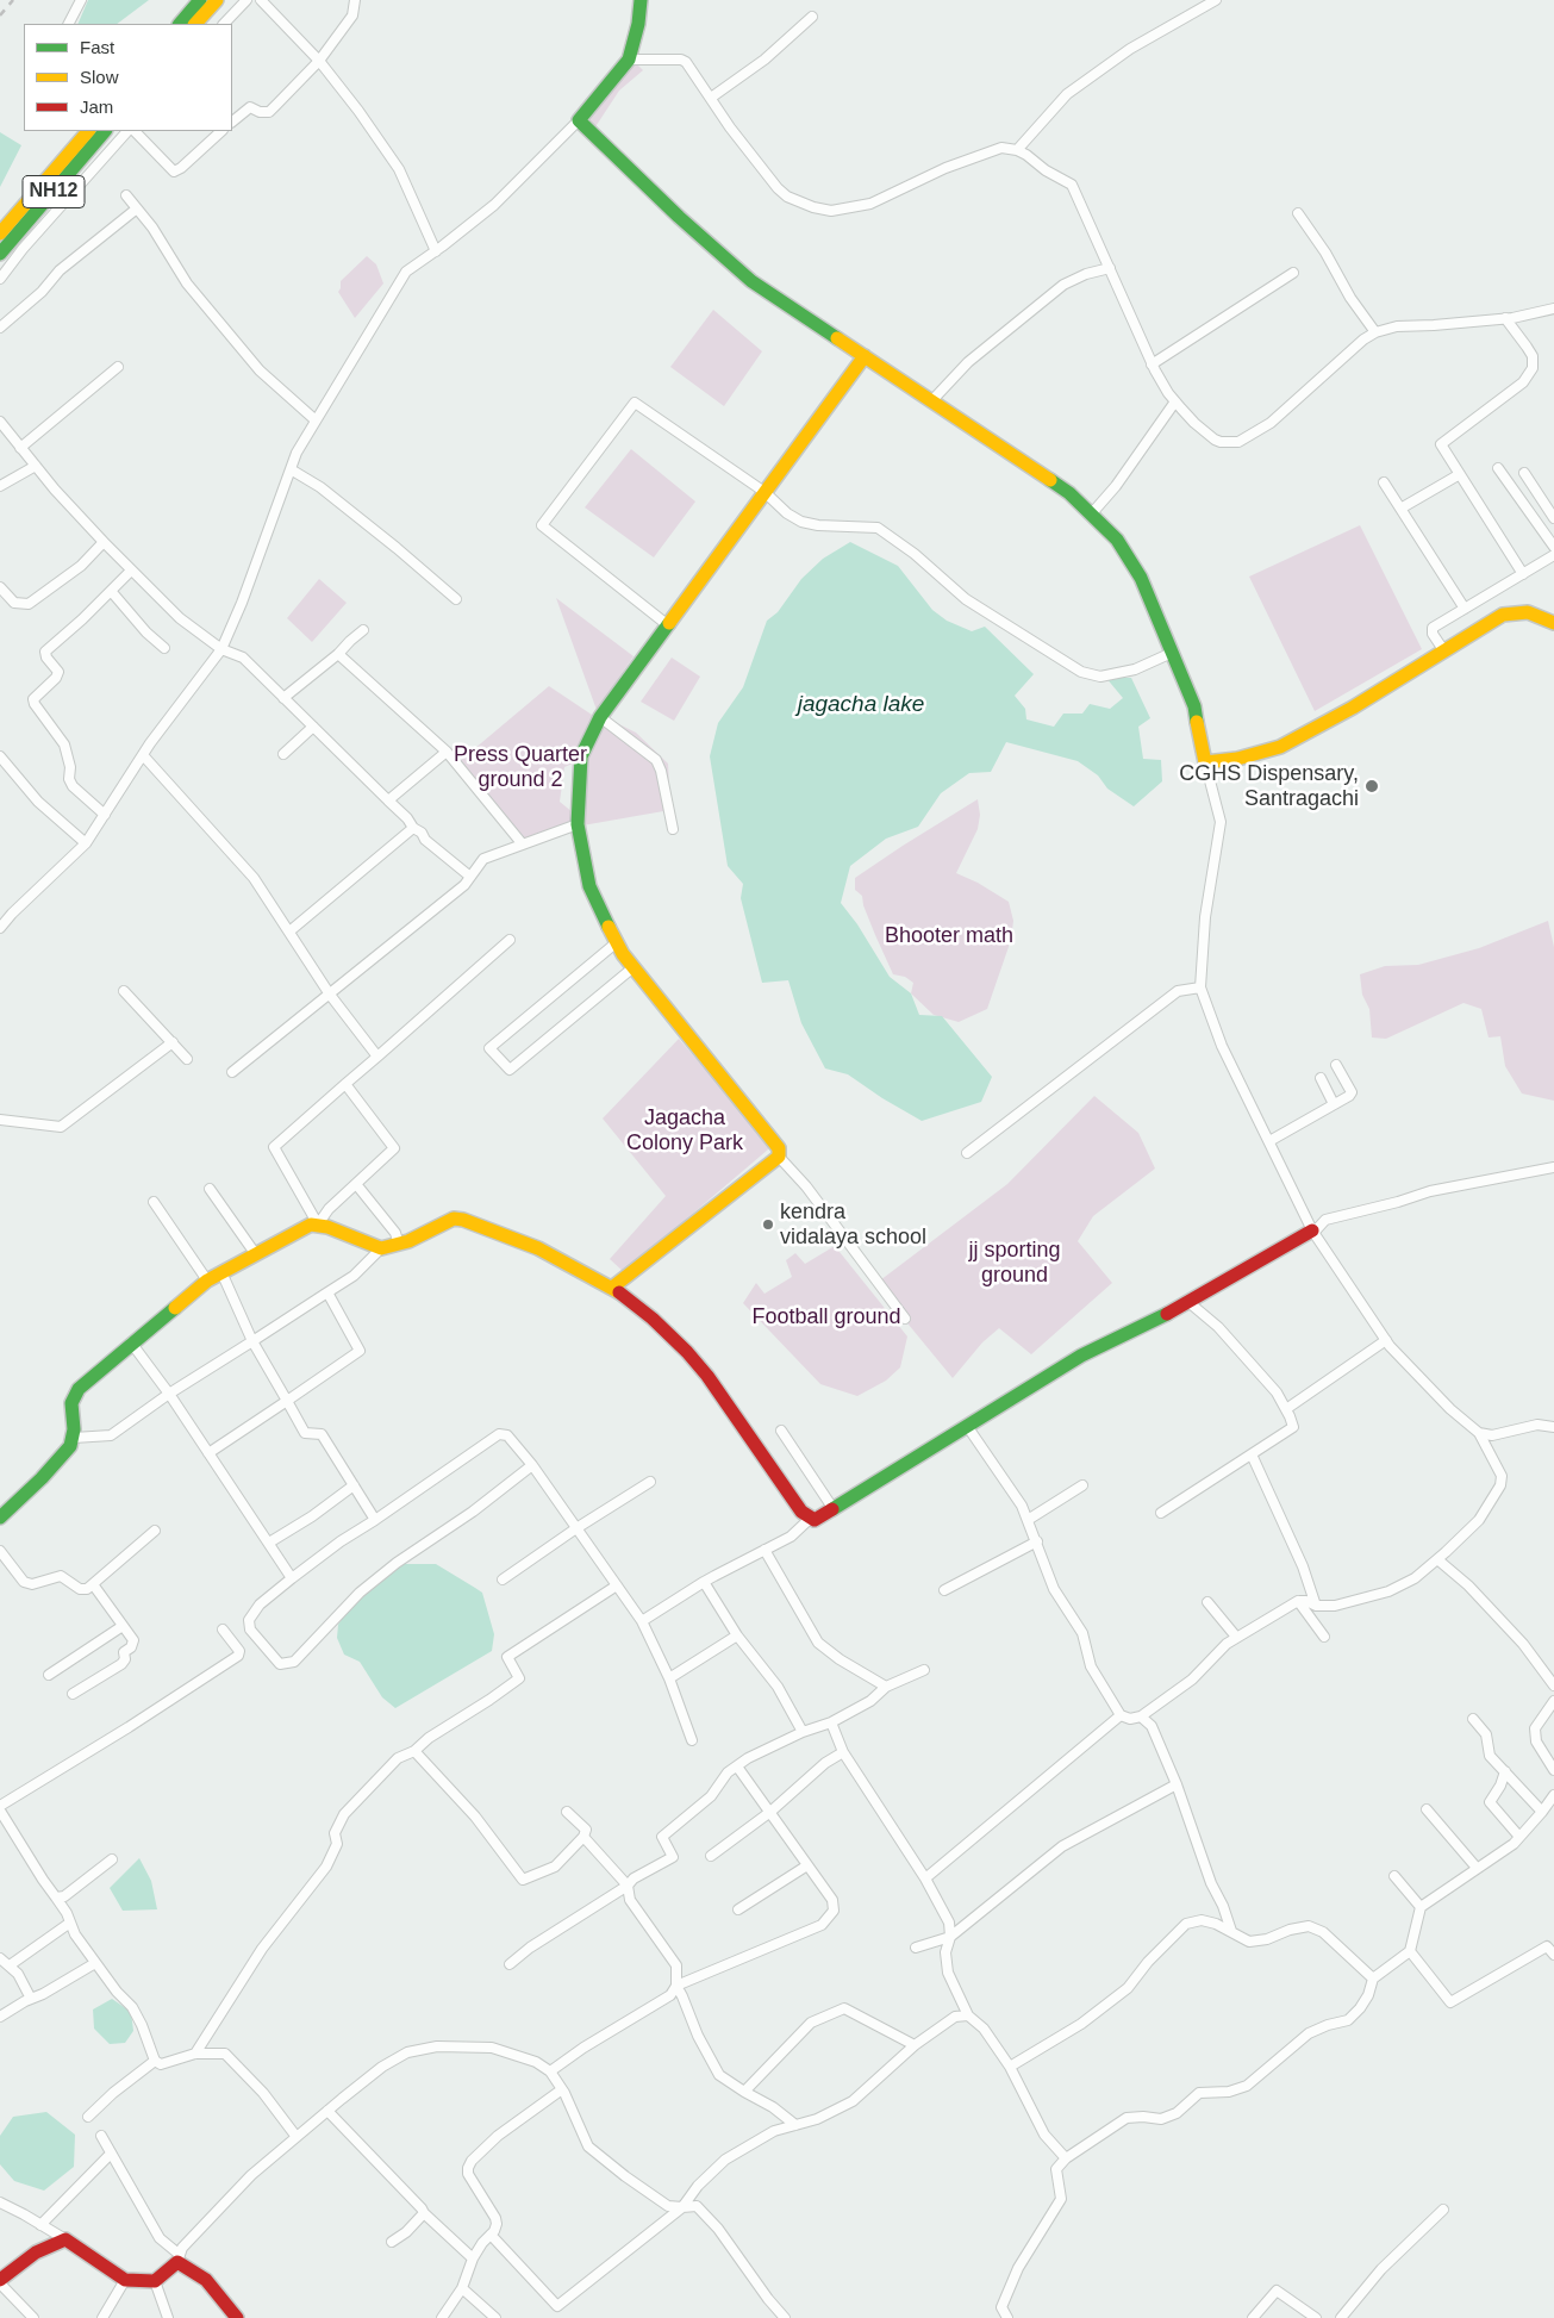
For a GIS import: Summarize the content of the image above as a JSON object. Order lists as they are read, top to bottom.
{
  "streets": {
    "main road": ["NH12"]
  },
  "water": ["jagacha lake"],
  "parks": [
    "Press Quarter ground 2",
    "Bhooter math",
    "Jagacha Colony Park",
    "jj sporting ground",
    "Football ground"
  ],
  "places": ["CGHS Dispensary, Santragachi", "kendra vidalaya school"],
  "legend": ["Fast", "Slow", "Jam"]
}
